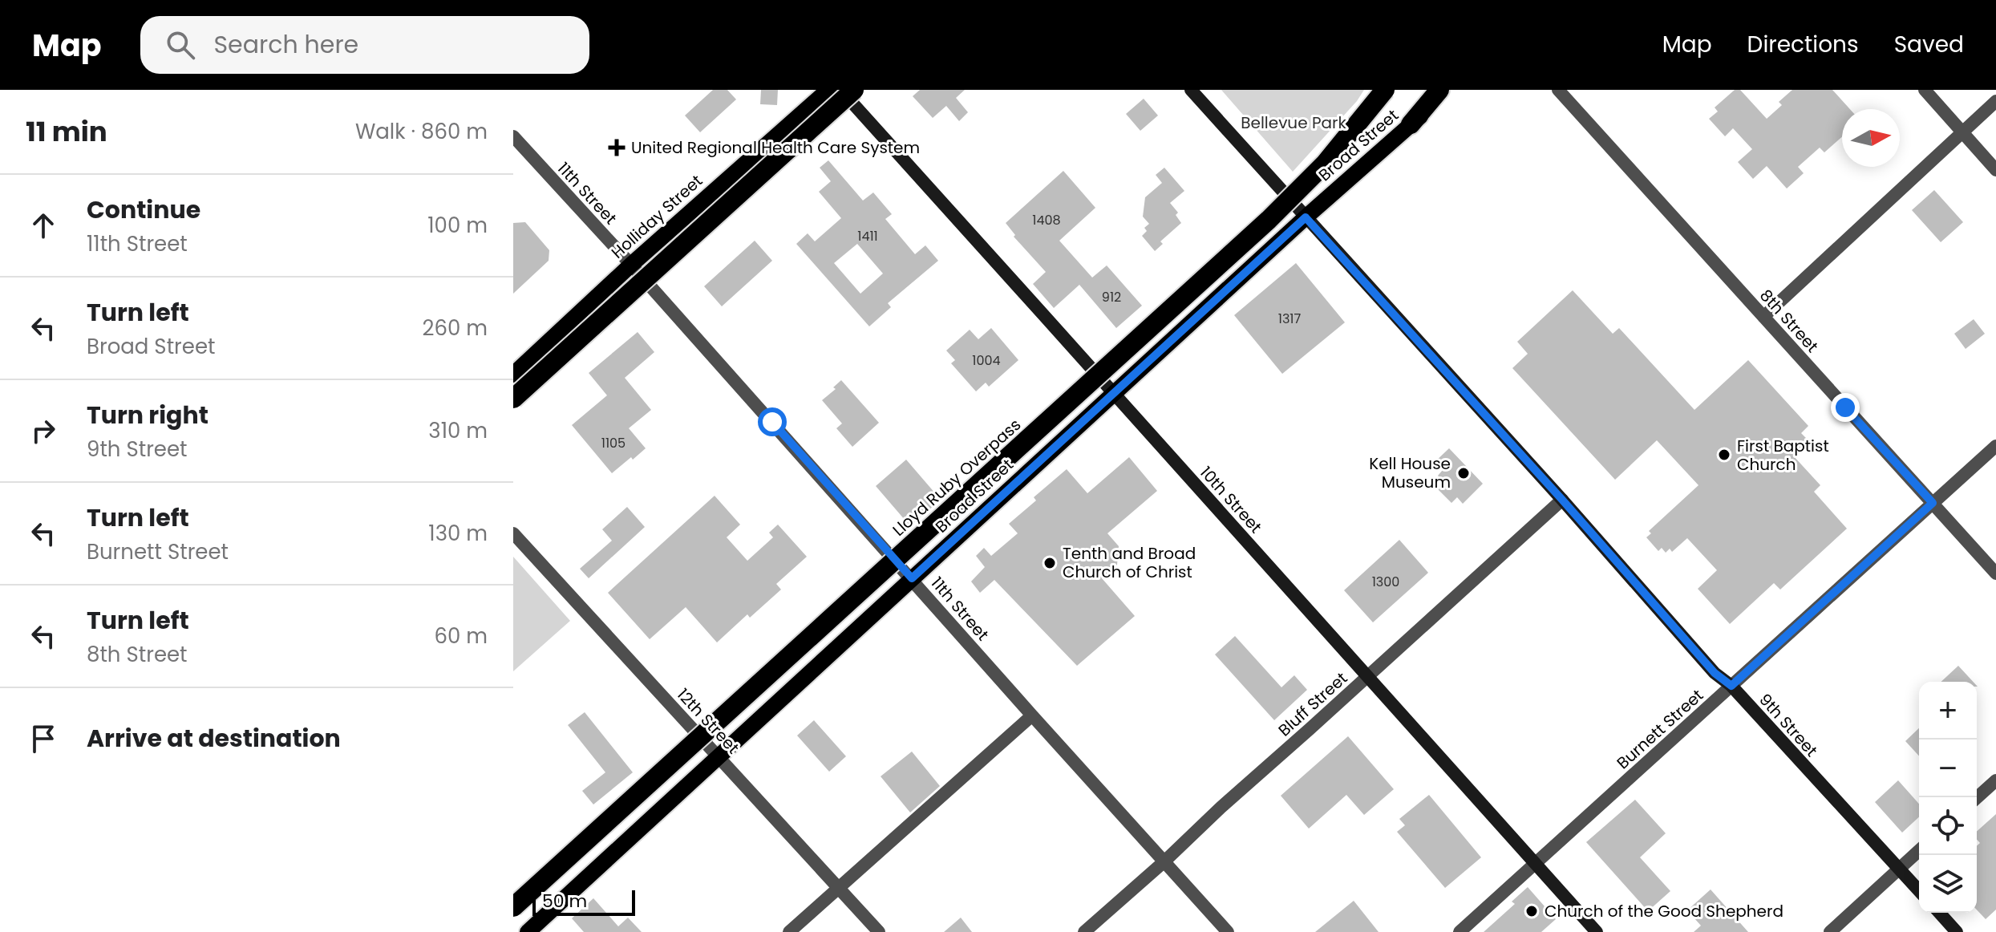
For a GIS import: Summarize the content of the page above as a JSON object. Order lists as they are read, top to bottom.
{
  "streets": {
    "highway": ["Lloyd Ruby Overpass"],
    "main road": ["Broad Street", "Holliday Street"],
    "street": [
      "11th Street",
      "8th Street",
      "10th Street",
      "Bluff Street",
      "12th Street",
      "9th Street",
      "Burnett Street"
    ]
  },
  "crossings": [
    ["Broad Street", "11th Street"],
    ["Broad Street", "10th Street"],
    ["Broad Street", "12th Street"],
    ["Broad Street", "9th Street"],
    ["11th Street", "Holliday Street"],
    ["11th Street", "Bluff Street"],
    ["8th Street", "Burnett Street"],
    ["10th Street", "Bluff Street"],
    ["10th Street", "Burnett Street"],
    ["Bluff Street", "9th Street"],
    ["9th Street", "Burnett Street"]
  ],
  "parks": ["Bellevue Park"],
  "places": {
    "health": ["United Regional Health Care System"],
    "other": [
      "First Baptist Church",
      "Kell House Museum",
      "Tenth and Broad Church of Christ",
      "Church of the Good Shepherd"
    ]
  },
  "house_numbers": [
    "1408",
    "1411",
    "912",
    "1317",
    "1004",
    "1105",
    "1300"
  ],
  "scale_bar": "50 m",
  "north": "right",
  "page": {
    "header": "Map",
    "search": "Search here",
    "nav": ["Map", "Directions", "Saved"],
    "heading": ["11 min", "Walk · 860 m"],
    "list": [
      ["Continue", "11th Street", "100 m"],
      ["Turn left", "Broad Street", "260 m"],
      ["Turn right", "9th Street", "310 m"],
      ["Turn left", "Burnett Street", "130 m"],
      ["Turn left", "8th Street", "60 m"],
      "Arrive at destination"
    ],
    "map_buttons": ["+", "−"],
    "scale": "50 m"
  }
}
